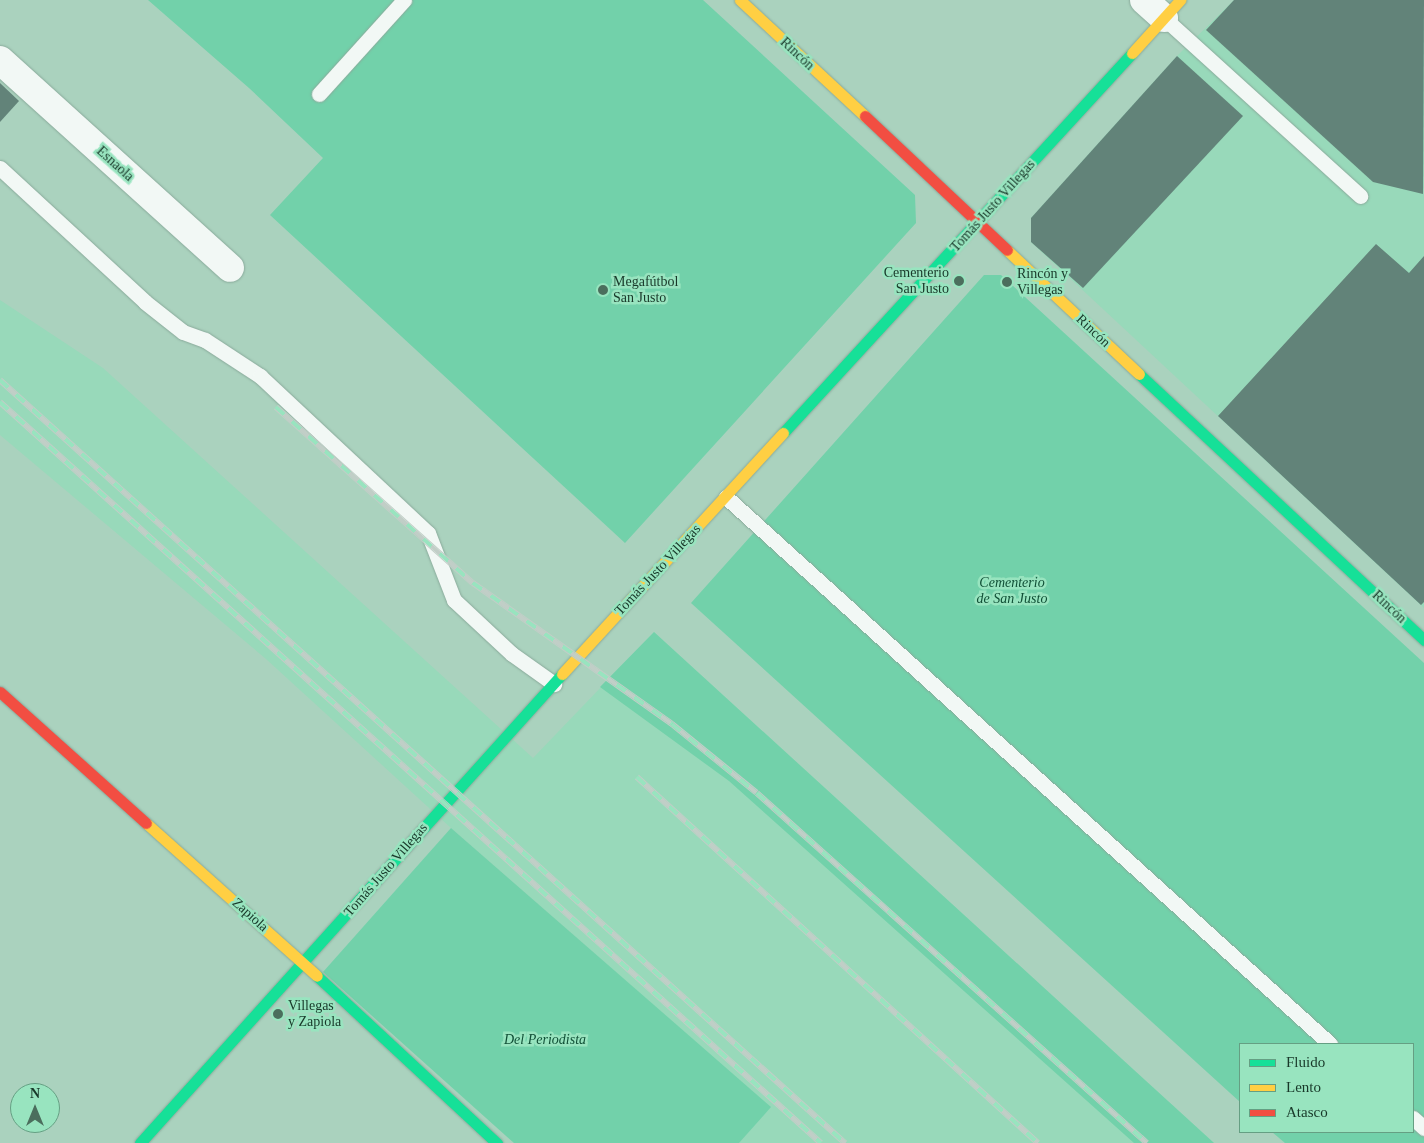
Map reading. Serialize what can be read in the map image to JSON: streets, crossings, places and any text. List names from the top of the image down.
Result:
{
  "streets": {
    "street": [
      "Rincón",
      "Esnaola",
      "Tomás Justo Villegas",
      "Zapiola"
    ]
  },
  "crossings": [
    ["Rincón", "Tomás Justo Villegas"],
    ["Tomás Justo Villegas", "Zapiola"]
  ],
  "parks": ["Cementerio de San Justo", "Del Periodista"],
  "places": [
    "Cementerio San Justo",
    "Rincón y Villegas",
    "Megafútbol San Justo",
    "Villegas y Zapiola"
  ],
  "legend": ["Fluido", "Lento", "Atasco"],
  "north": "top"
}
